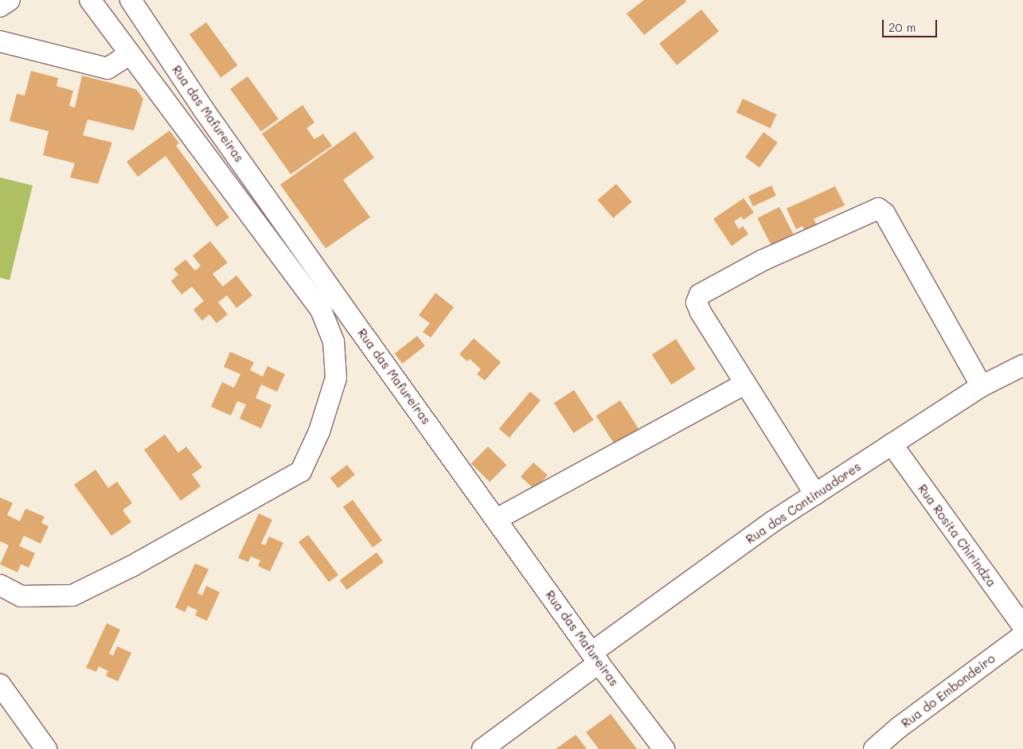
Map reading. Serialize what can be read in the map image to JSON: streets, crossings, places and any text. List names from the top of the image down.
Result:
{
  "streets": {
    "street": [
      "Rua das Mafureiras",
      "Rua dos Continuadores",
      "Rua Rosita Chirindza",
      "Rua do Embondeiro"
    ]
  },
  "crossings": [
    ["Rua das Mafureiras", "Rua dos Continuadores"],
    ["Rua dos Continuadores", "Rua Rosita Chirindza"]
  ],
  "scale_bar": "20 m"
}
